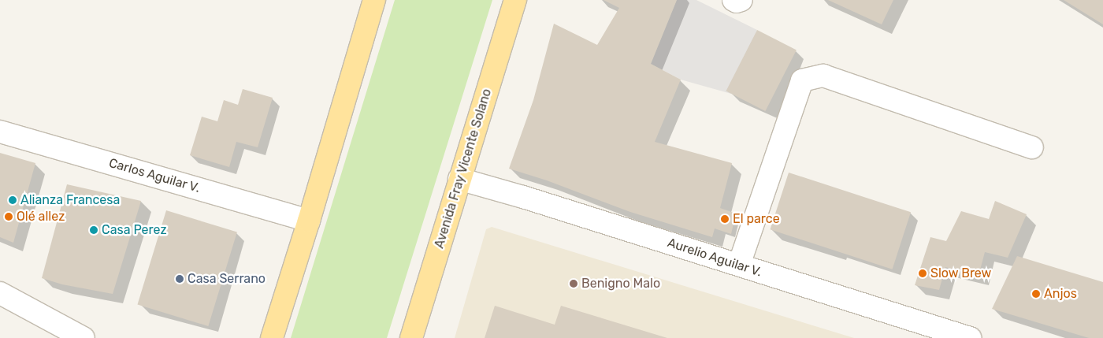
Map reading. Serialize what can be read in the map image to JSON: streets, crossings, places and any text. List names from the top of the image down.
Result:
{
  "streets": {
    "main road": ["Avenida Fray Vicente Solano"],
    "street": ["Carlos Aguilar V.", "Aurelio Aguilar V."]
  },
  "crossings": [
    ["Avenida Fray Vicente Solano", "Aurelio Aguilar V."]
  ],
  "places": [
    "Alianza Francesa",
    "Olé allez",
    "El parce",
    "Casa Perez",
    "Slow Brew",
    "Casa Serrano",
    "Benigno Malo",
    "Anjos"
  ]
}
